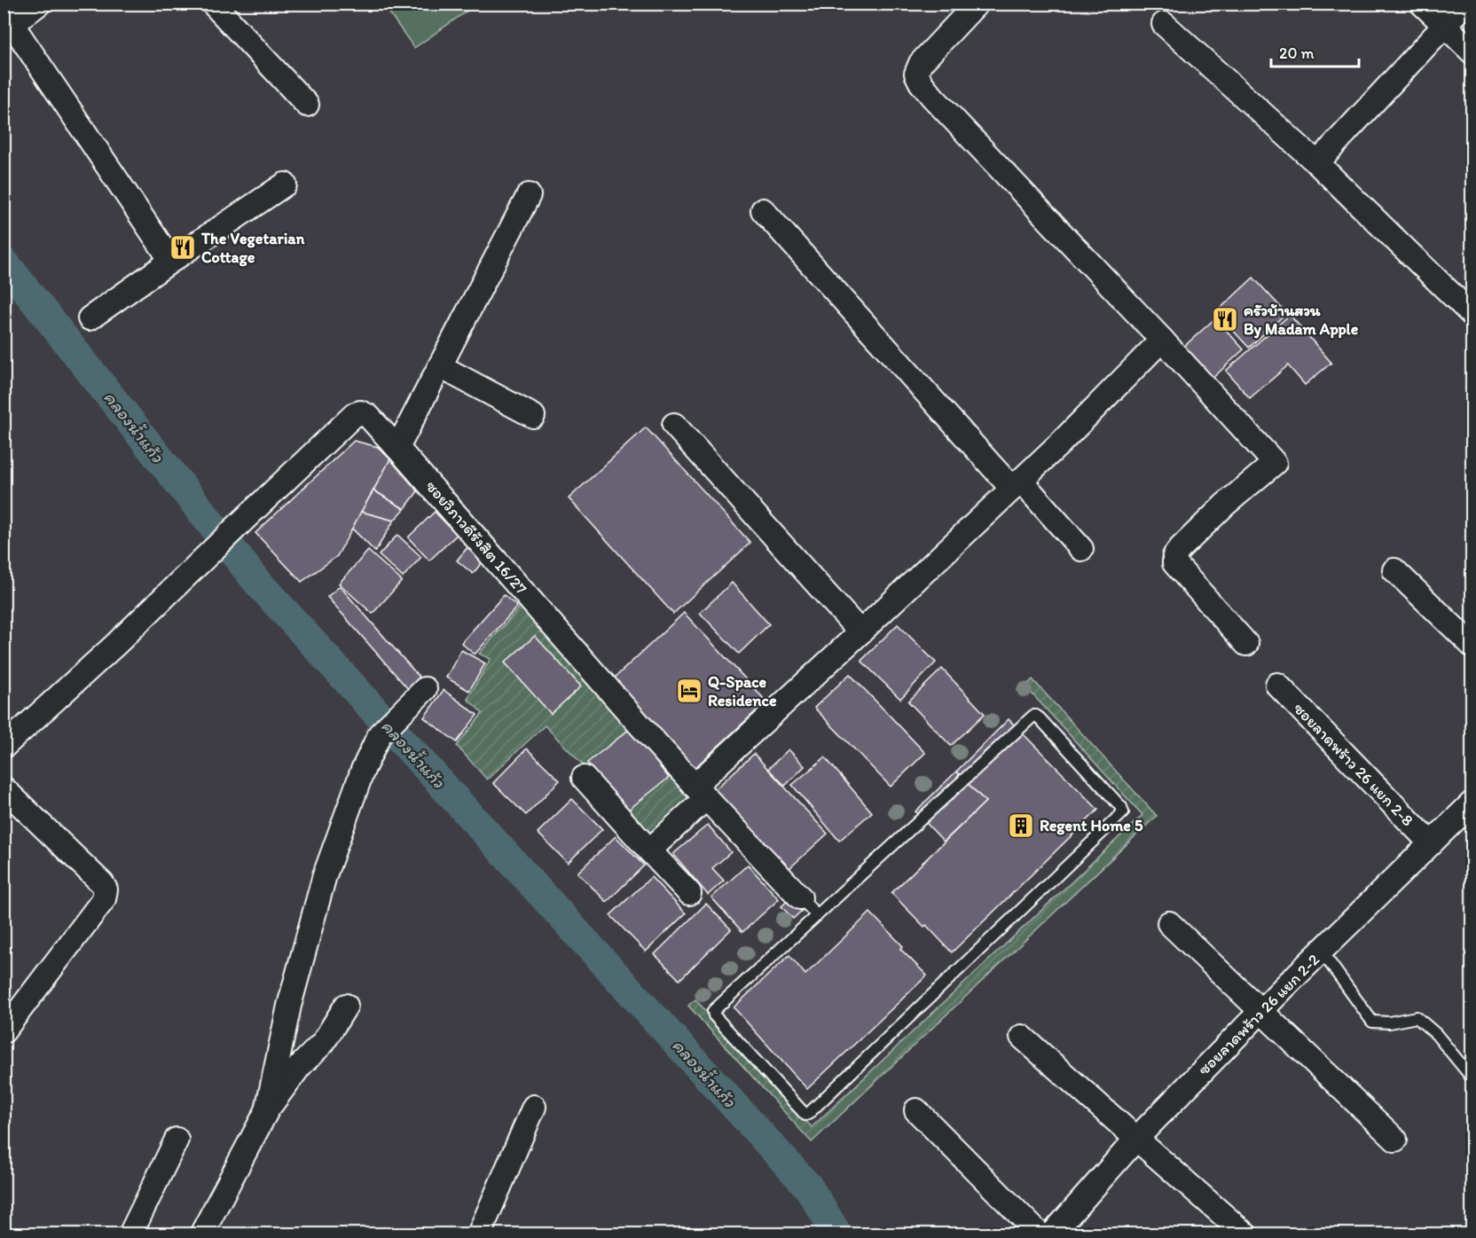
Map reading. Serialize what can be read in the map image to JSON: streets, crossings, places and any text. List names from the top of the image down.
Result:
{
  "streets": {
    "street": ["ซอยวิภาวดีรังสิต 16/27", "ซอยลาดพร้าว 26 แยก 2-8", "ซอยลาดพร้าว 26 แยก 2-2"]
  },
  "crossings": [
    ["ซอยลาดพร้าว 26 แยก 2-8", "ซอยลาดพร้าว 26 แยก 2-2"]
  ],
  "water": ["คลองน้ำแก้ว"],
  "places": {
    "restaurant": ["The Vegetarian Cottage", "ครัวบ้านสวน By Madam Apple"],
    "hotel": ["Q-Space Residence"],
    "building": ["Regent Home 5"]
  },
  "scale_bar": "20 m"
}
